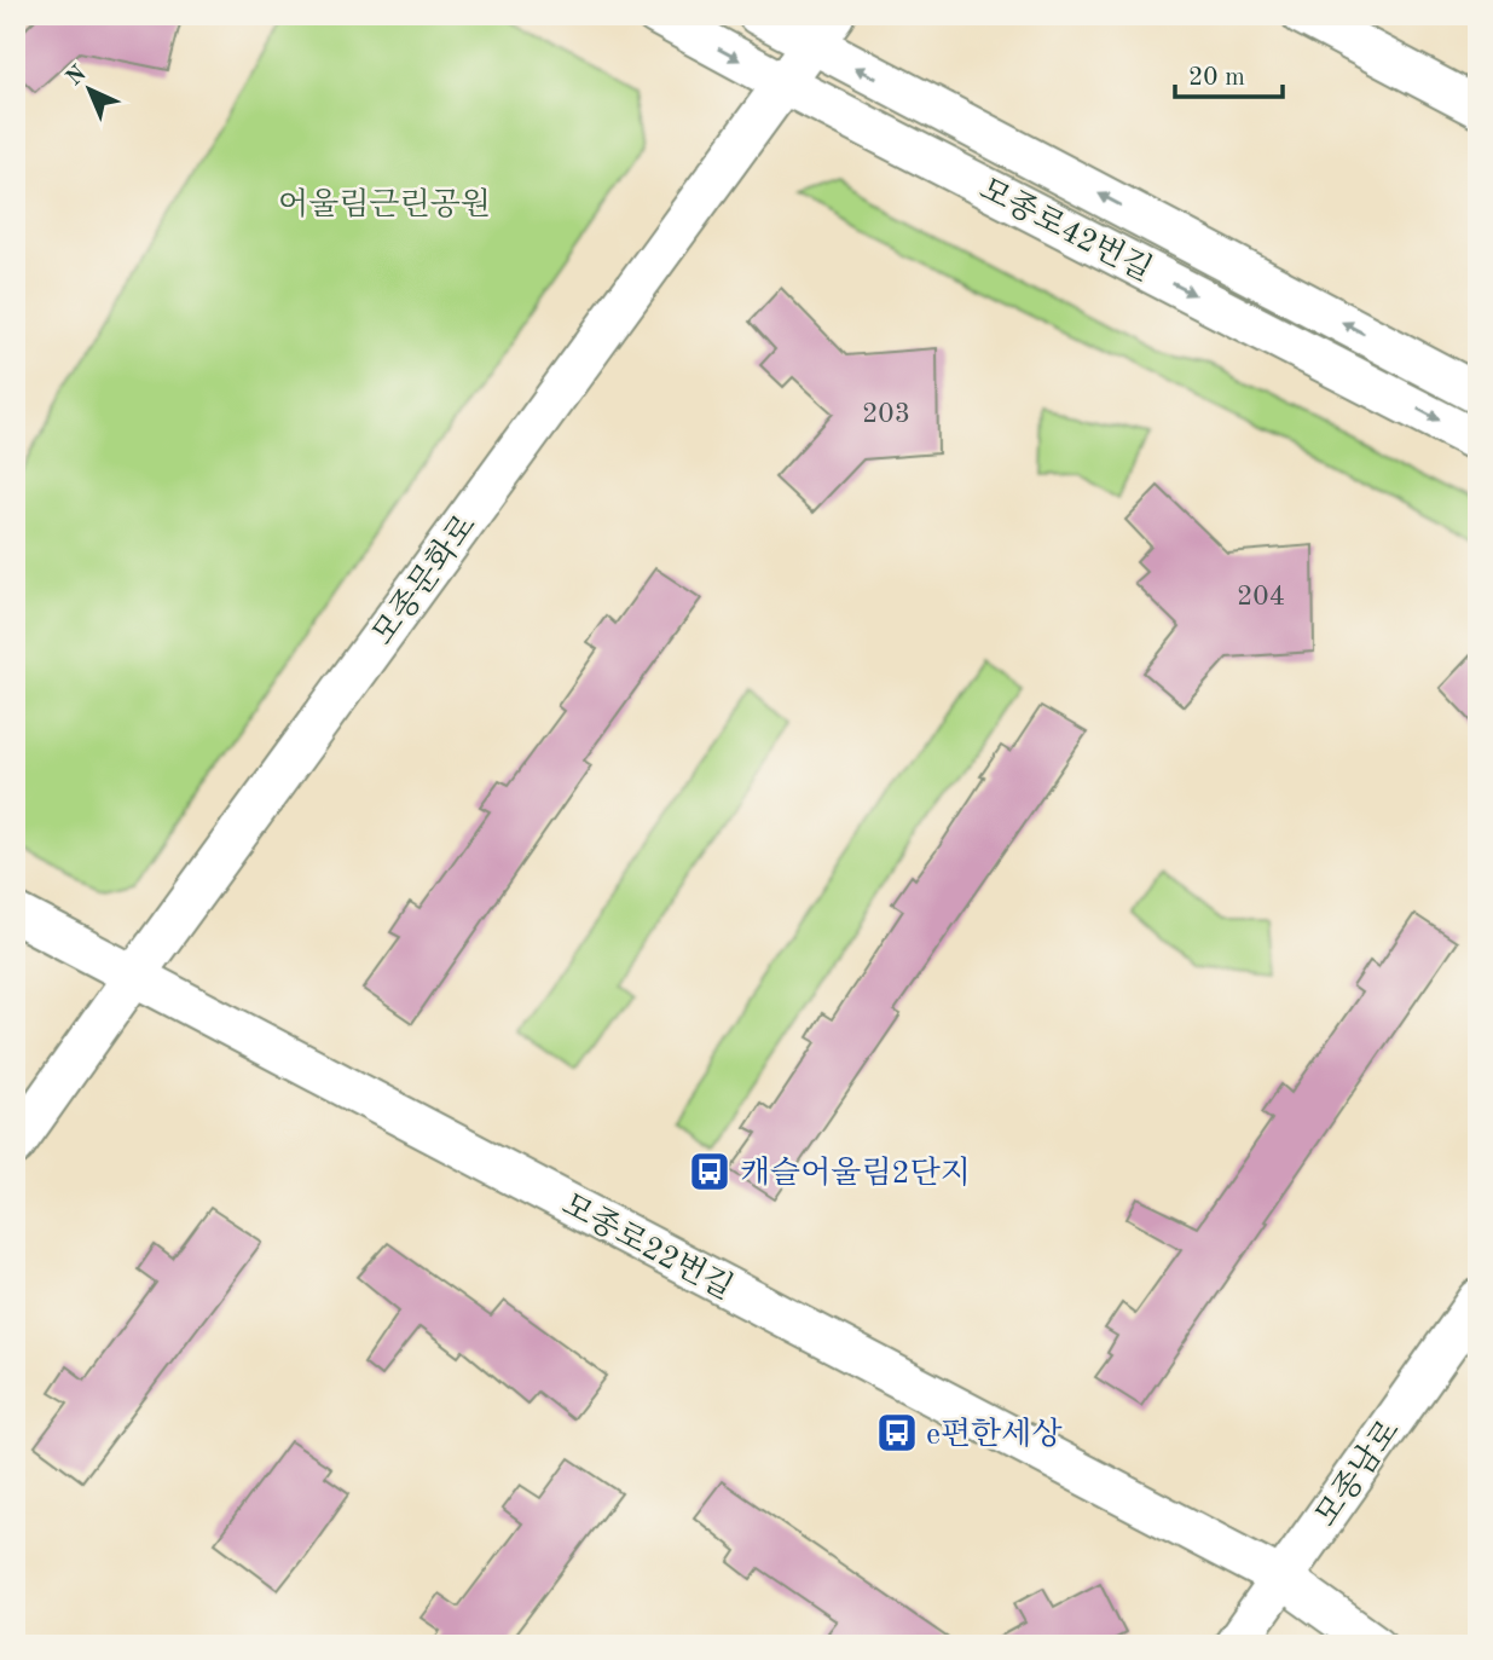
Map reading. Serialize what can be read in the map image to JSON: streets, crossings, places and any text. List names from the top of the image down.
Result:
{
  "streets": {
    "street": [
      "모종로42번길",
      "모종문화로",
      "모종로22번길",
      "모종남로"
    ]
  },
  "crossings": [
    ["모종로42번길", "모종문화로"],
    ["모종문화로", "모종로22번길"],
    ["모종로22번길", "모종남로"]
  ],
  "parks": ["어울림근린공원"],
  "places": {
    "bus stop": ["캐슬어울림2단지", "e편한세상"]
  },
  "house_numbers": ["203", "204"],
  "scale_bar": "20 m",
  "north": "top left"
}
